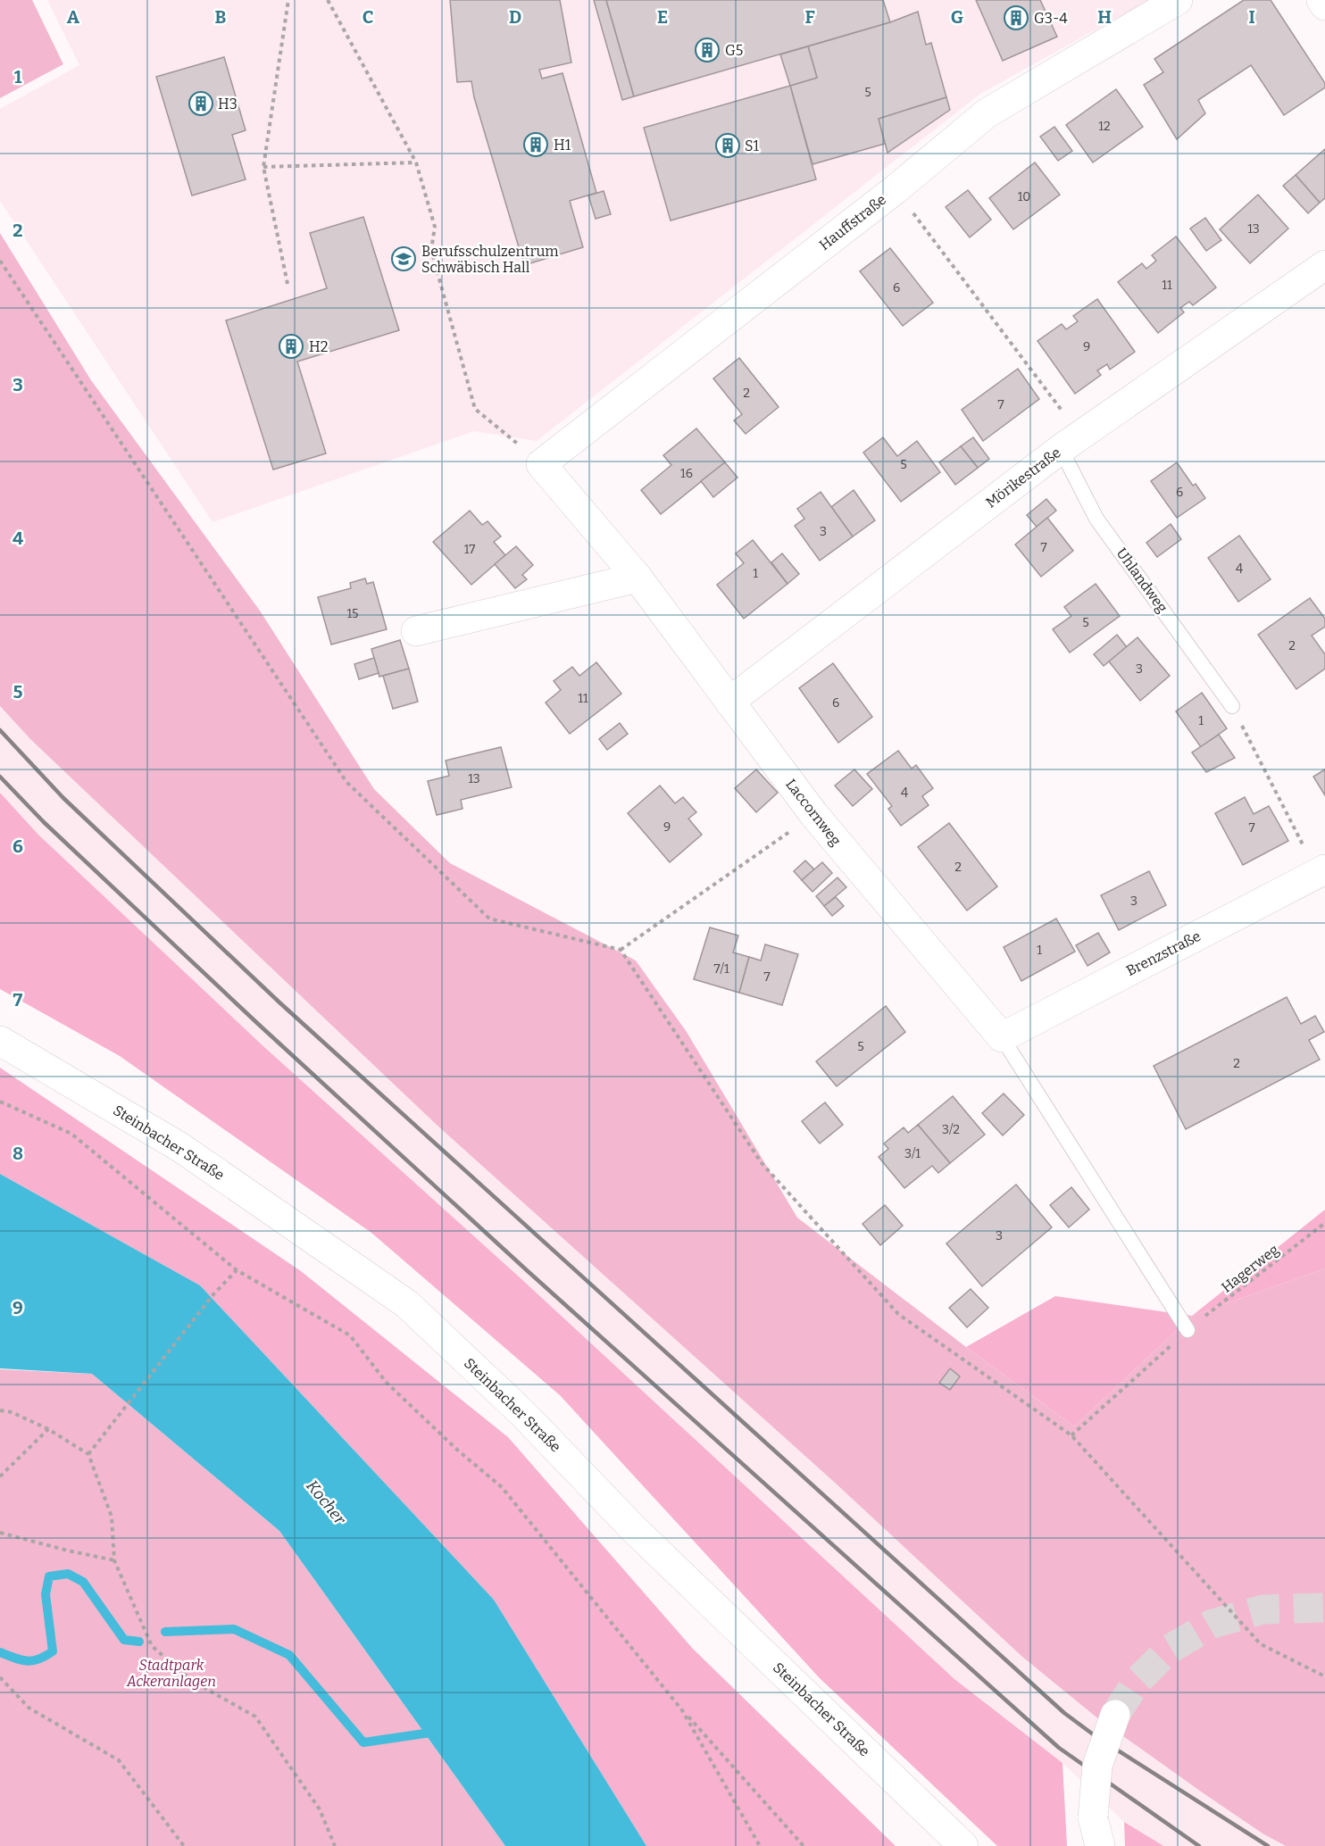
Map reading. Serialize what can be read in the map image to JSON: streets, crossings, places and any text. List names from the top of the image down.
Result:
{
  "streets": {
    "street": [
      "Hauffstraße",
      "Mörikestraße",
      "Laccornweg",
      "Brenzstraße",
      "Steinbacher Straße"
    ],
    "lane": ["Uhlandweg"],
    "path": ["Hagerweg"]
  },
  "crossings": [
    ["Hauffstraße", "Laccornweg"],
    ["Mörikestraße", "Uhlandweg"],
    ["Mörikestraße", "Laccornweg"],
    ["Laccornweg", "Brenzstraße"]
  ],
  "water": ["Kocher"],
  "parks": ["Stadtpark Ackeranlagen"],
  "places": {
    "building": [
      "G3-4",
      "G5",
      "H3",
      "H1",
      "S1",
      "H2"
    ],
    "school or university": ["Berufsschulzentrum Schwäbisch Hall"]
  },
  "house_numbers": [
    "5",
    "12",
    "10",
    "13",
    "11",
    "6",
    "9",
    "2",
    "7",
    "5",
    "16",
    "6",
    "3",
    "7",
    "17",
    "4",
    "1",
    "15",
    "5",
    "2",
    "3",
    "11",
    "6",
    "1",
    "13",
    "4",
    "9",
    "7",
    "2",
    "3",
    "1",
    "7/1",
    "7",
    "5",
    "2",
    "3/2",
    "3/1",
    "3"
  ],
  "grid": {
    "columns": [
      "A",
      "B",
      "C",
      "D",
      "E",
      "F",
      "G",
      "H",
      "I"
    ],
    "rows": [
      "1",
      "2",
      "3",
      "4",
      "5",
      "6",
      "7",
      "8",
      "9"
    ]
  }
}
